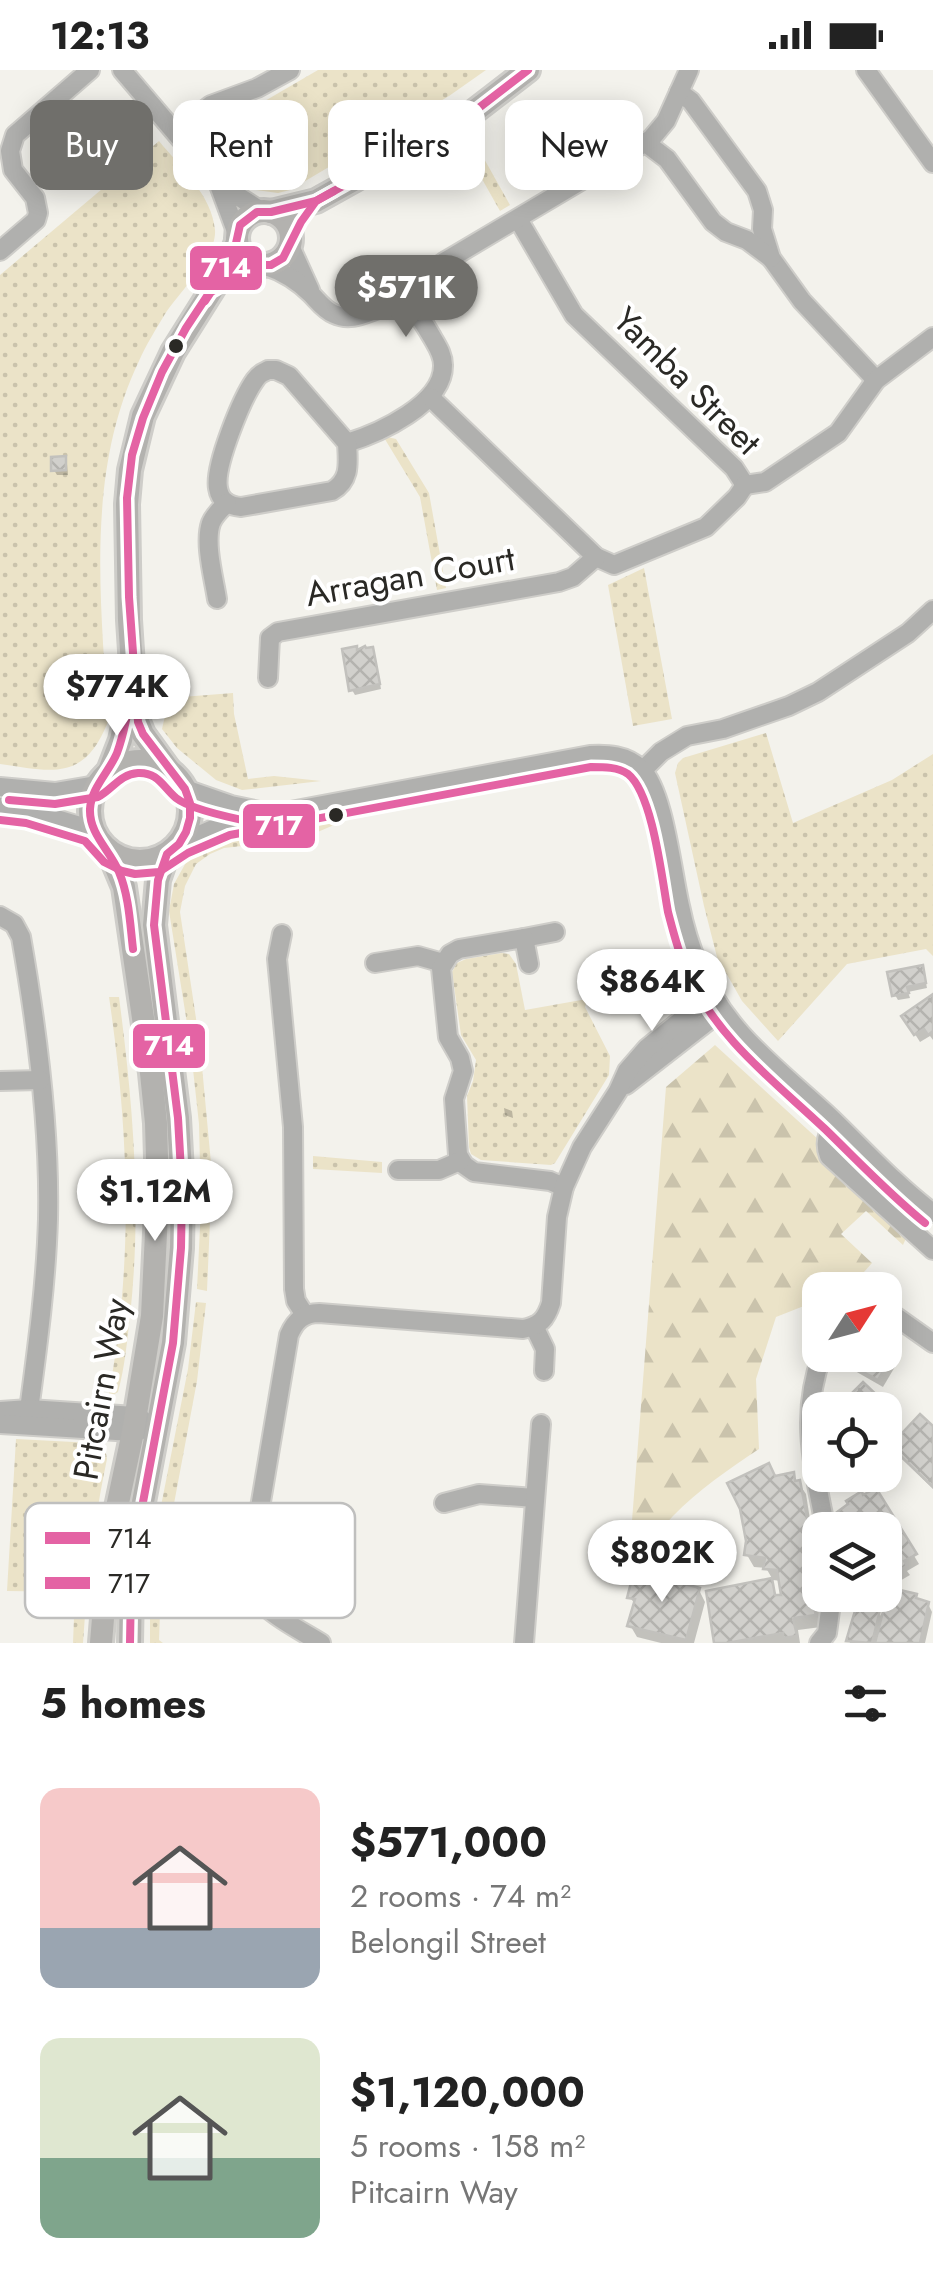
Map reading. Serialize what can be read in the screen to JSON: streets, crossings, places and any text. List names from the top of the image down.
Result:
{
  "streets": {
    "main road": ["Pitcairn Way"],
    "street": ["Yamba Street", "Arragan Court"]
  },
  "lines": ["transit line 714", "transit line 717"],
  "legend": ["714", "717"],
  "north": "top right",
  "page": {
    "status": "12:13",
    "chip": [
      "Buy",
      "Rent",
      "Filters",
      "New"
    ],
    "price": [
      "$571K",
      "$774K",
      "$864K",
      "$1.12M",
      "$802K"
    ],
    "heading": "5 homes",
    "list": [
      {
        "name": "$571,000",
        "note": "2 rooms · 74 m² · Belongil Street"
      },
      {
        "name": "$1,120,000",
        "note": "5 rooms · 158 m² · Pitcairn Way"
      }
    ]
  }
}
